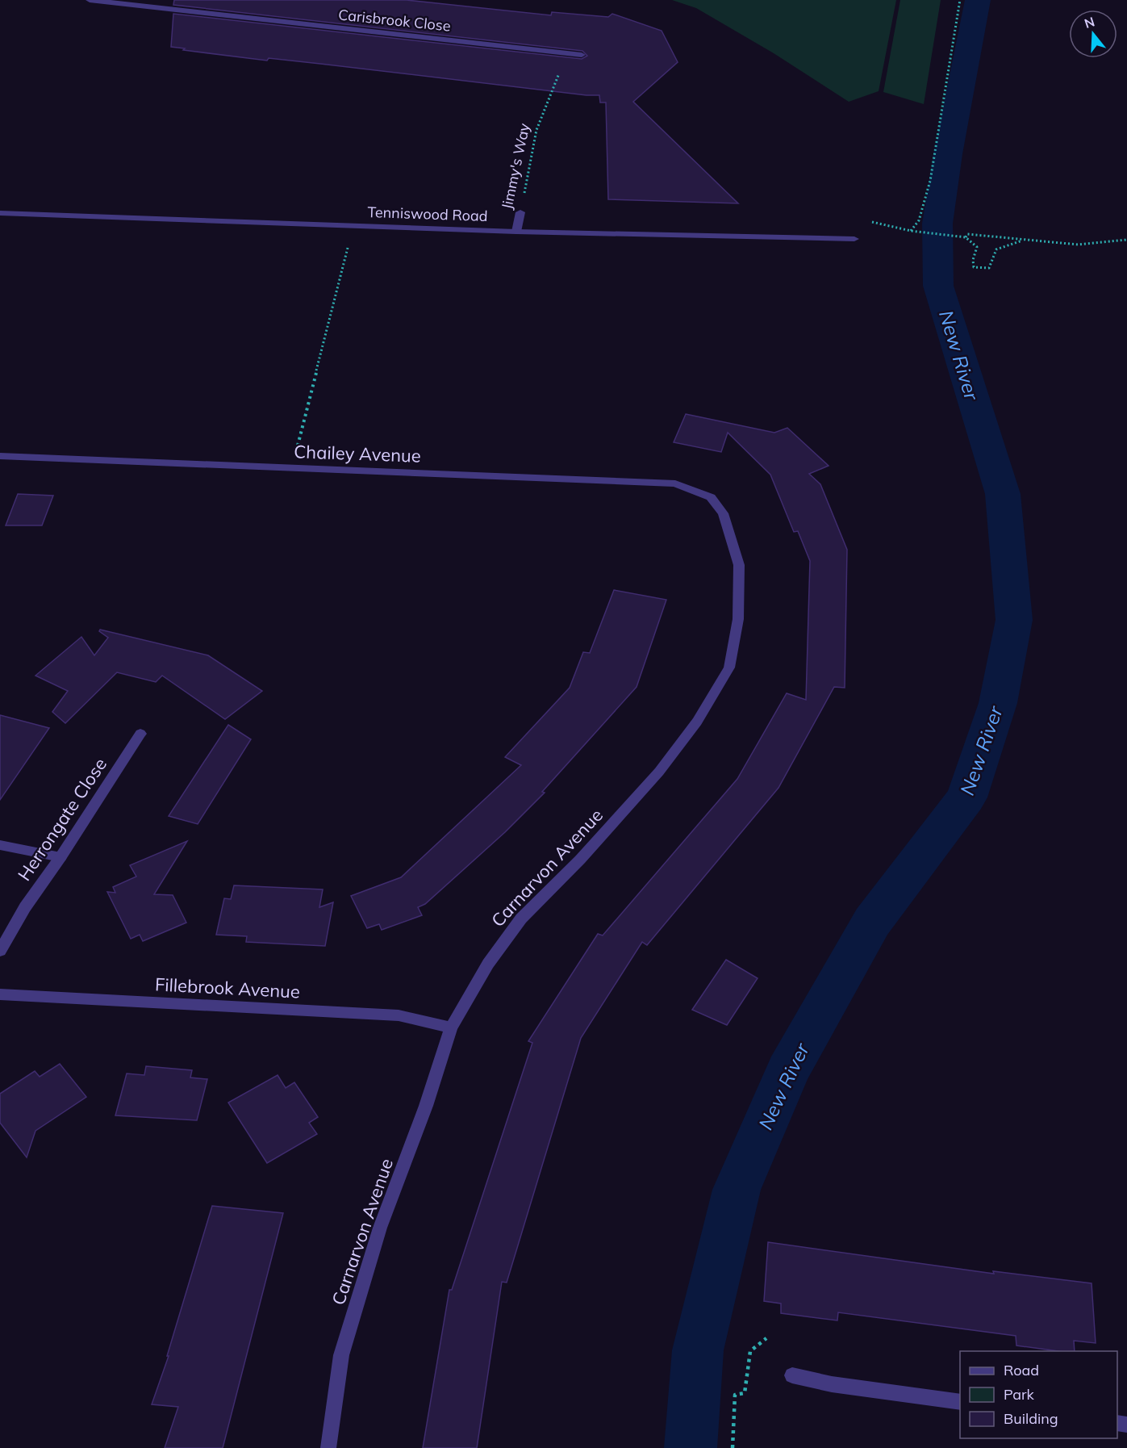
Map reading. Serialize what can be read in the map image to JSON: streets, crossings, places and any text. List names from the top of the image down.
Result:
{
  "streets": {
    "street": [
      "Carisbrook Close",
      "Jimmy's Way",
      "Tenniswood Road",
      "Chailey Avenue",
      "Herrongate Close",
      "Carnarvon Avenue",
      "Fillebrook Avenue"
    ]
  },
  "crossings": [
    ["Carisbrook Close", "Jimmy's Way"],
    ["Jimmy's Way", "Tenniswood Road"],
    ["Chailey Avenue", "Carnarvon Avenue"],
    ["Carnarvon Avenue", "Fillebrook Avenue"]
  ],
  "water": ["New River"],
  "legend": ["Road", "Park", "Building"],
  "north": "top"
}
